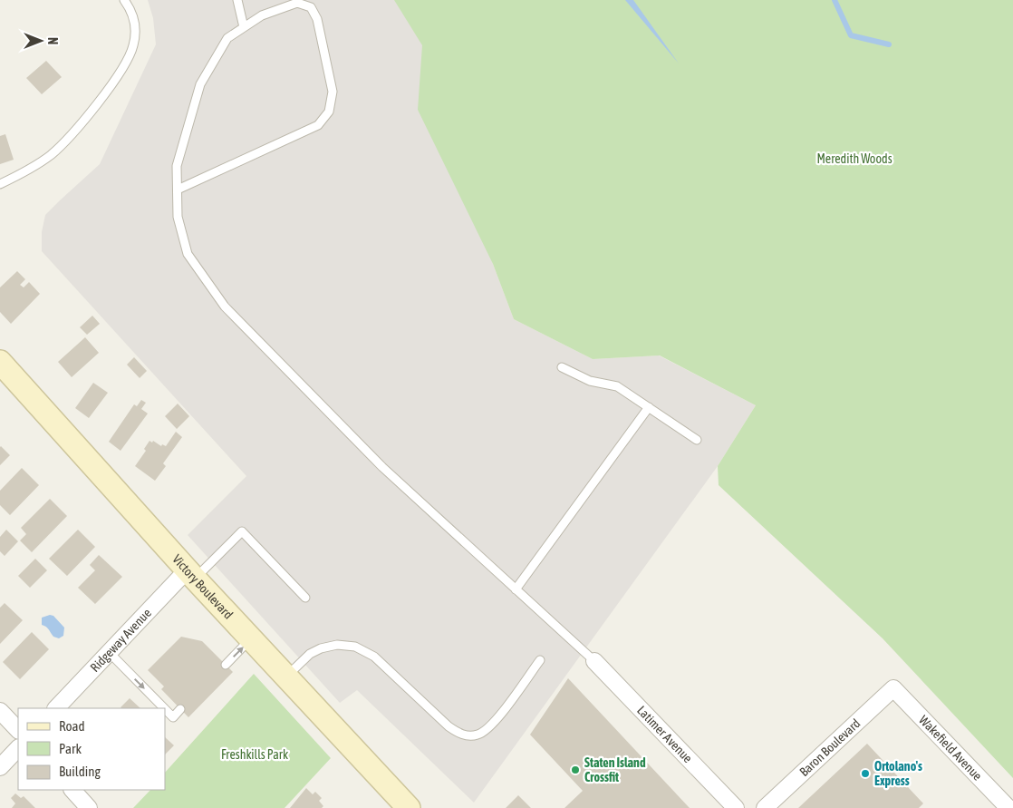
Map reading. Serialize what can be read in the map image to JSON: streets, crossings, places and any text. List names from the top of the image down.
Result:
{
  "streets": {
    "main road": ["Victory Boulevard"],
    "street": [
      "Ridgeway Avenue",
      "Latimer Avenue",
      "Baron Boulevard",
      "Wakefield Avenue"
    ]
  },
  "crossings": [
    ["Victory Boulevard", "Ridgeway Avenue"],
    ["Baron Boulevard", "Wakefield Avenue"]
  ],
  "parks": ["Meredith Woods", "Freshkills Park"],
  "places": ["Staten Island Crossfit", "Ortolano's Express"],
  "legend": ["Road", "Park", "Building"],
  "north": "right"
}
